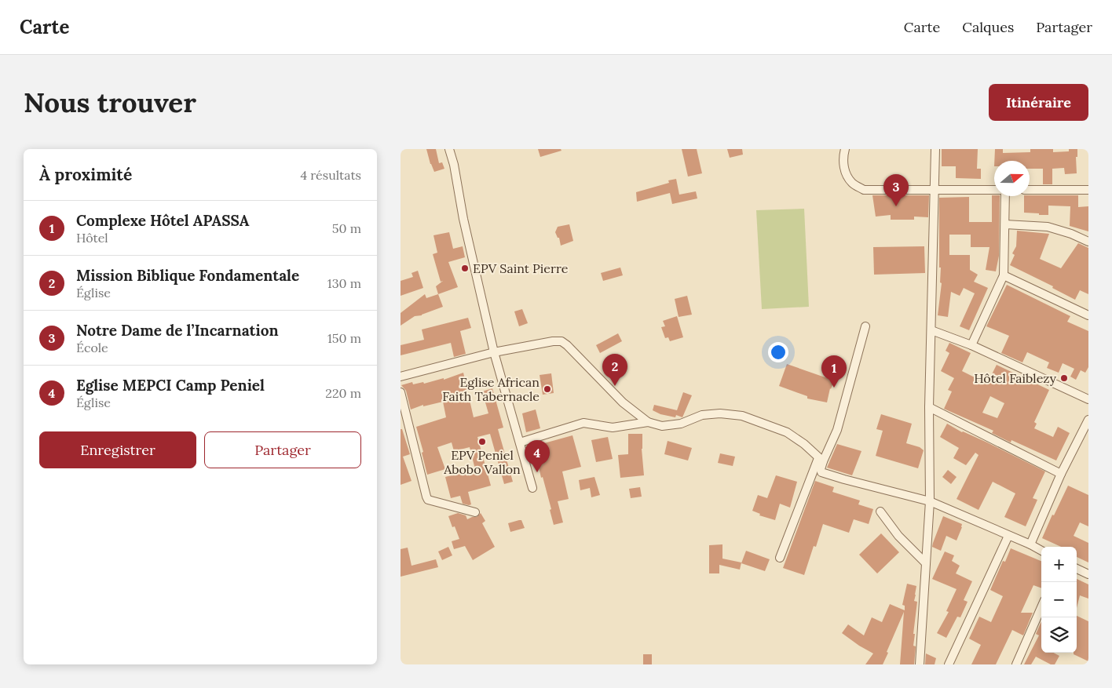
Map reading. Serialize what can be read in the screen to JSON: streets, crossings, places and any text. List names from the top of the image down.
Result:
{
  "places": [
    "EPV Saint Pierre",
    "Hôtel Faiblezy",
    "Eglise African Faith Tabernacle",
    "EPV Peniel Abobo Vallon"
  ],
  "north": "right",
  "page": {
    "header": "Carte",
    "nav": ["Carte", "Calques", "Partager"],
    "buttons": [
      "Itinéraire",
      ["Enregistrer", "Partager"]
    ],
    "title": "Nous trouver",
    "heading": ["À proximité", "4 résultats"],
    "pins": [
      "3",
      "2",
      "1",
      "4"
    ],
    "list": [
      {
        "mark": "1",
        "name": "Complexe Hôtel APASSA",
        "note": "Hôtel",
        "value": "50 m"
      },
      {
        "mark": "2",
        "name": "Mission Biblique Fondamentale",
        "note": "Église",
        "value": "130 m"
      },
      {
        "mark": "3",
        "name": "Notre Dame de l’Incarnation",
        "note": "École",
        "value": "150 m"
      },
      {
        "mark": "4",
        "name": "Eglise MEPCI Camp Peniel",
        "note": "Église",
        "value": "220 m"
      }
    ],
    "map_buttons": ["+", "−"]
  }
}
